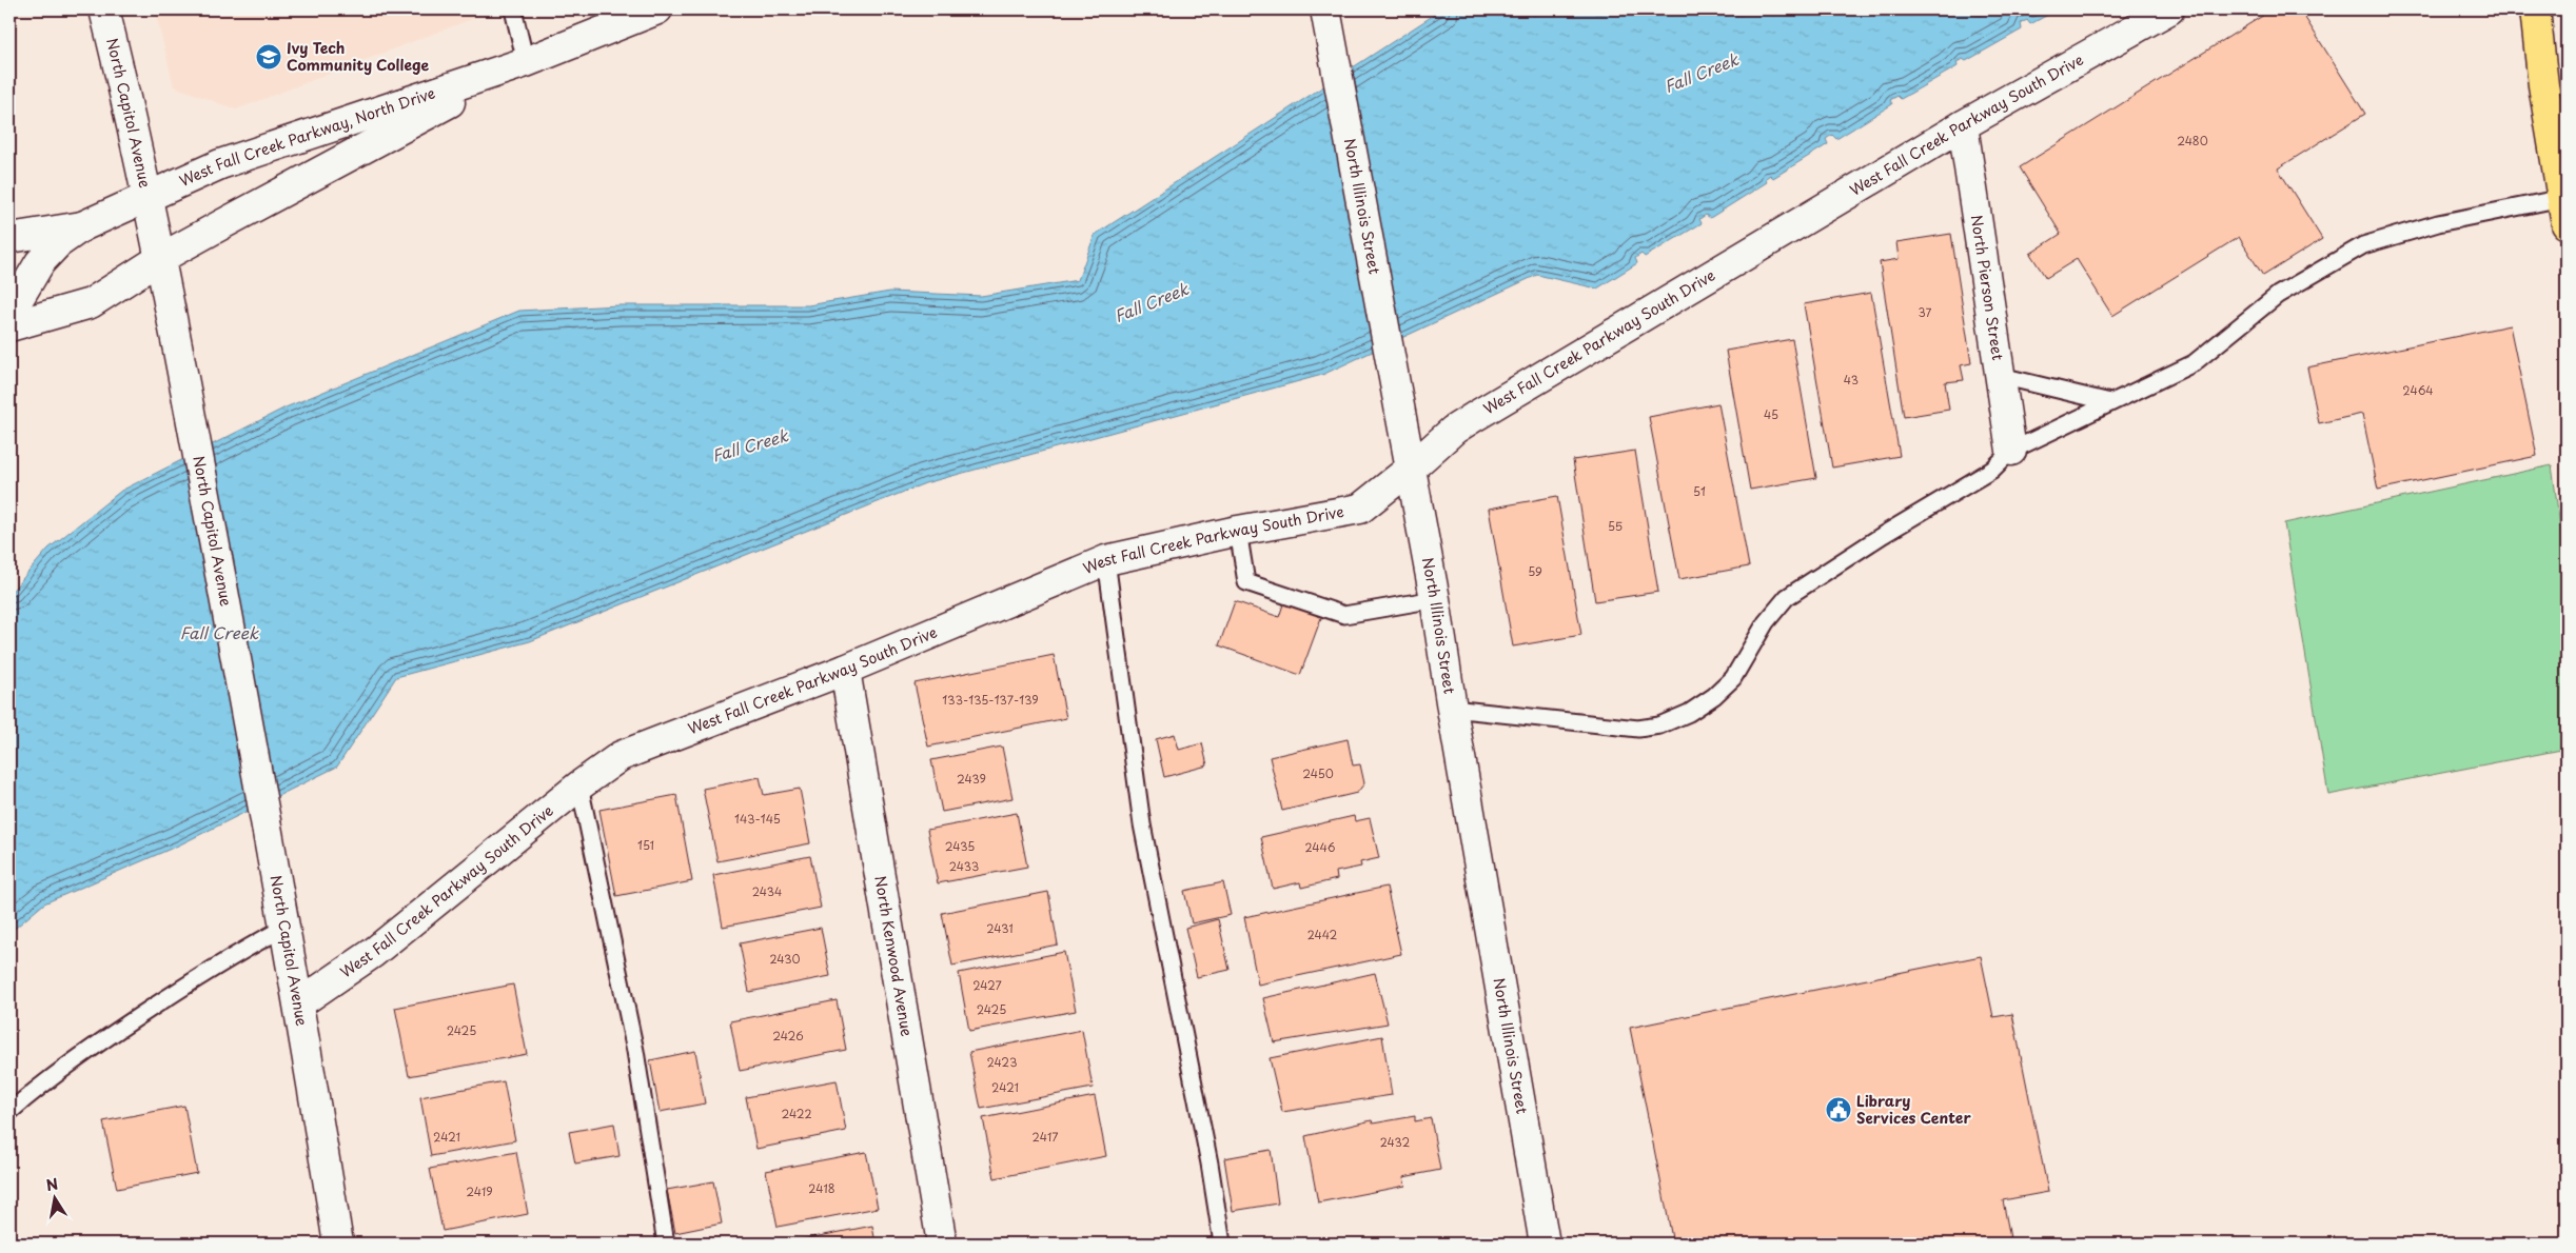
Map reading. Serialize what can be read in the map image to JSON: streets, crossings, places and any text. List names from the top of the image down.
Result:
{
  "streets": {
    "main road": [
      "North Capitol Avenue",
      "West Fall Creek Parkway South Drive",
      "West Fall Creek Parkway, North Drive",
      "North Illinois Street",
      "North Pierson Street",
      "North Kenwood Avenue"
    ]
  },
  "crossings": [
    ["North Capitol Avenue", "West Fall Creek Parkway South Drive"],
    ["North Capitol Avenue", "West Fall Creek Parkway, North Drive"],
    ["West Fall Creek Parkway South Drive", "North Illinois Street"],
    ["West Fall Creek Parkway South Drive", "North Pierson Street"],
    ["West Fall Creek Parkway South Drive", "North Kenwood Avenue"]
  ],
  "water": ["Fall Creek"],
  "places": {
    "school or university": ["Ivy Tech Community College"],
    "public building": ["Library Services Center"]
  },
  "house_numbers": [
    "2480",
    "37",
    "43",
    "2464",
    "45",
    "51",
    "55",
    "59",
    "133-135-137-139",
    "2450",
    "2439",
    "143-145",
    "151",
    "2435",
    "2446",
    "2433",
    "2434",
    "2431",
    "2442",
    "2430",
    "2427",
    "2425",
    "2425",
    "2426",
    "2423",
    "2421",
    "2422",
    "2421",
    "2417",
    "2432",
    "2418",
    "2419"
  ],
  "north": "top"
}
